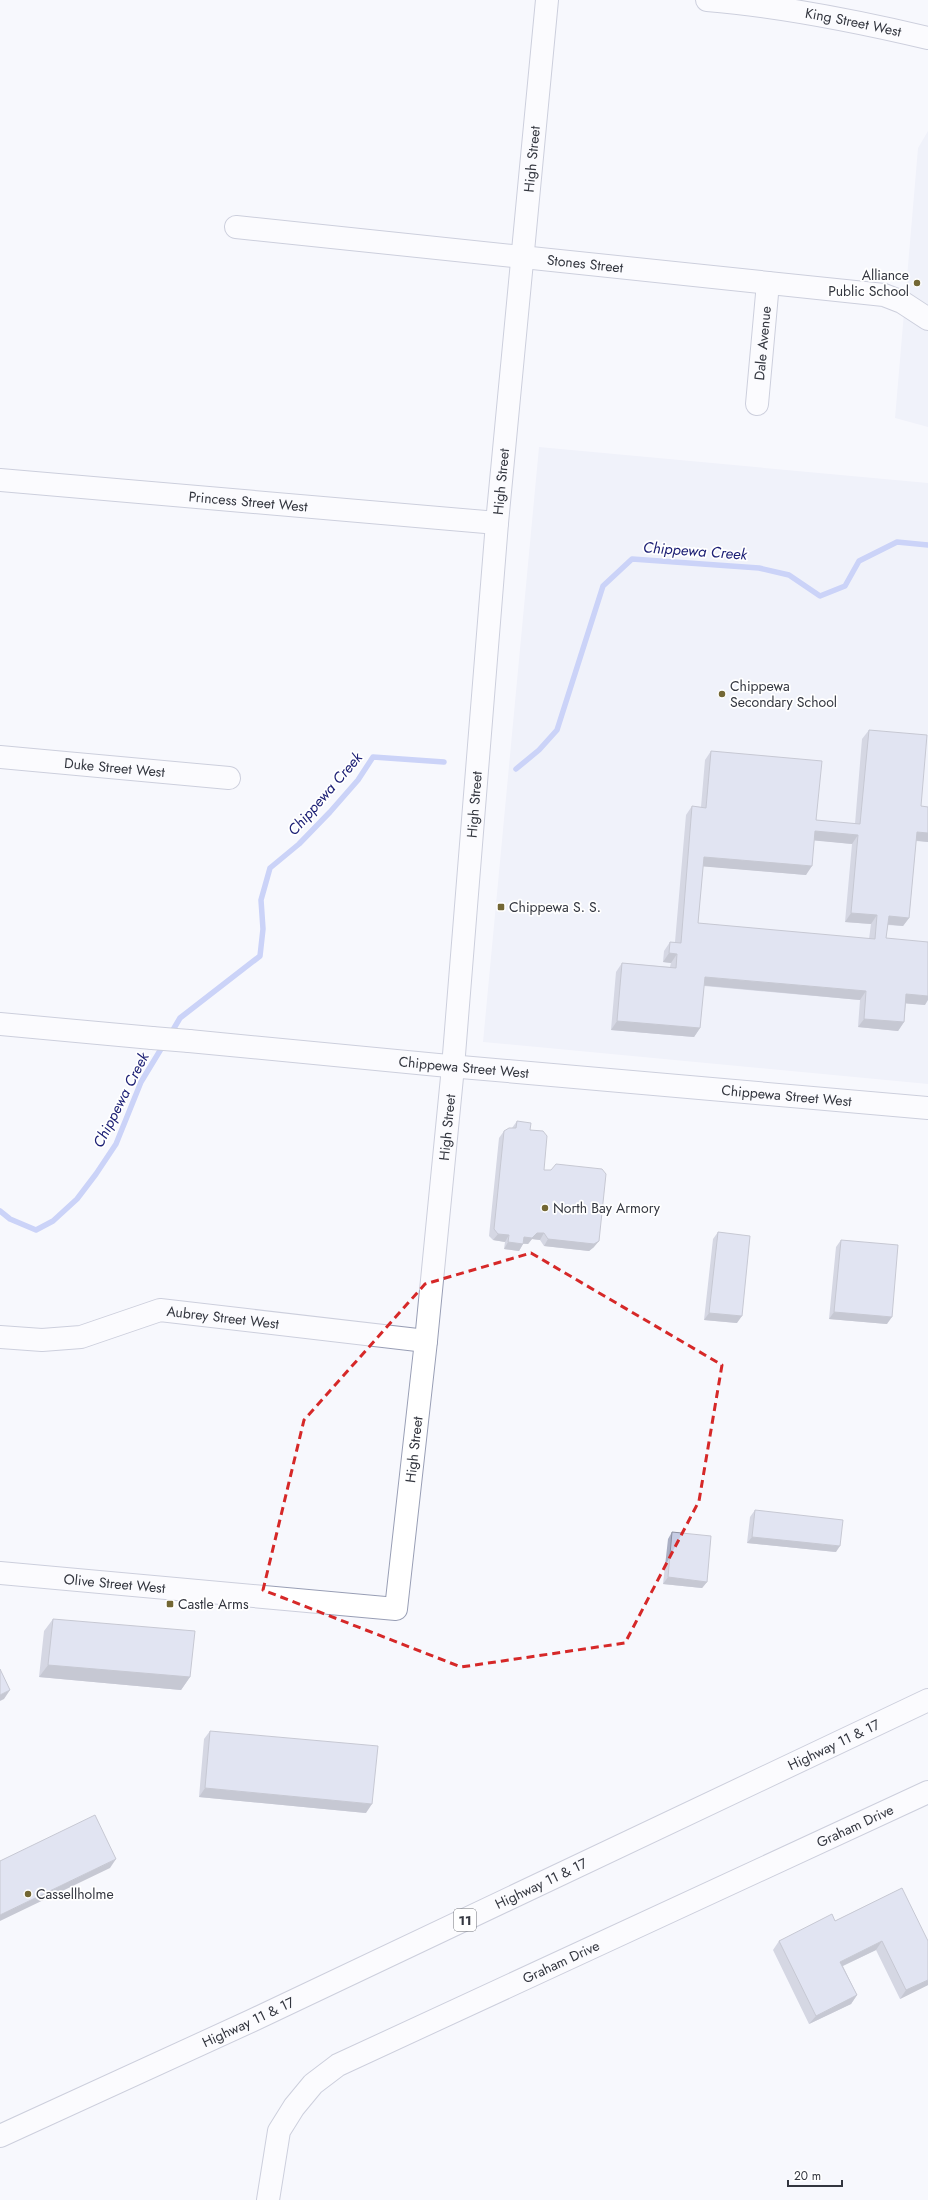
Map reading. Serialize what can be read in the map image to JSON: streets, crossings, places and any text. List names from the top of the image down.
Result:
{
  "streets": {
    "main road": [
      "King Street West",
      "High Street",
      "Stones Street",
      "Dale Avenue",
      "Princess Street West",
      "Duke Street West",
      "Chippewa Street West",
      "Aubrey Street West",
      "Olive Street West",
      "Highway 11 & 17",
      "Graham Drive",
      "11"
    ]
  },
  "crossings": [
    ["High Street", "Stones Street"],
    ["High Street", "Princess Street West"],
    ["High Street", "Chippewa Street West"],
    ["High Street", "Aubrey Street West"],
    ["High Street", "Olive Street West"],
    ["Stones Street", "Dale Avenue"]
  ],
  "water": ["Chippewa Creek"],
  "places": {
    "other": [
      "Alliance Public School",
      "Chippewa Secondary School",
      "North Bay Armory",
      "Cassellholme"
    ],
    "transit": ["Chippewa S. S.", "Castle Arms"]
  },
  "scale_bar": "20 m"
}
